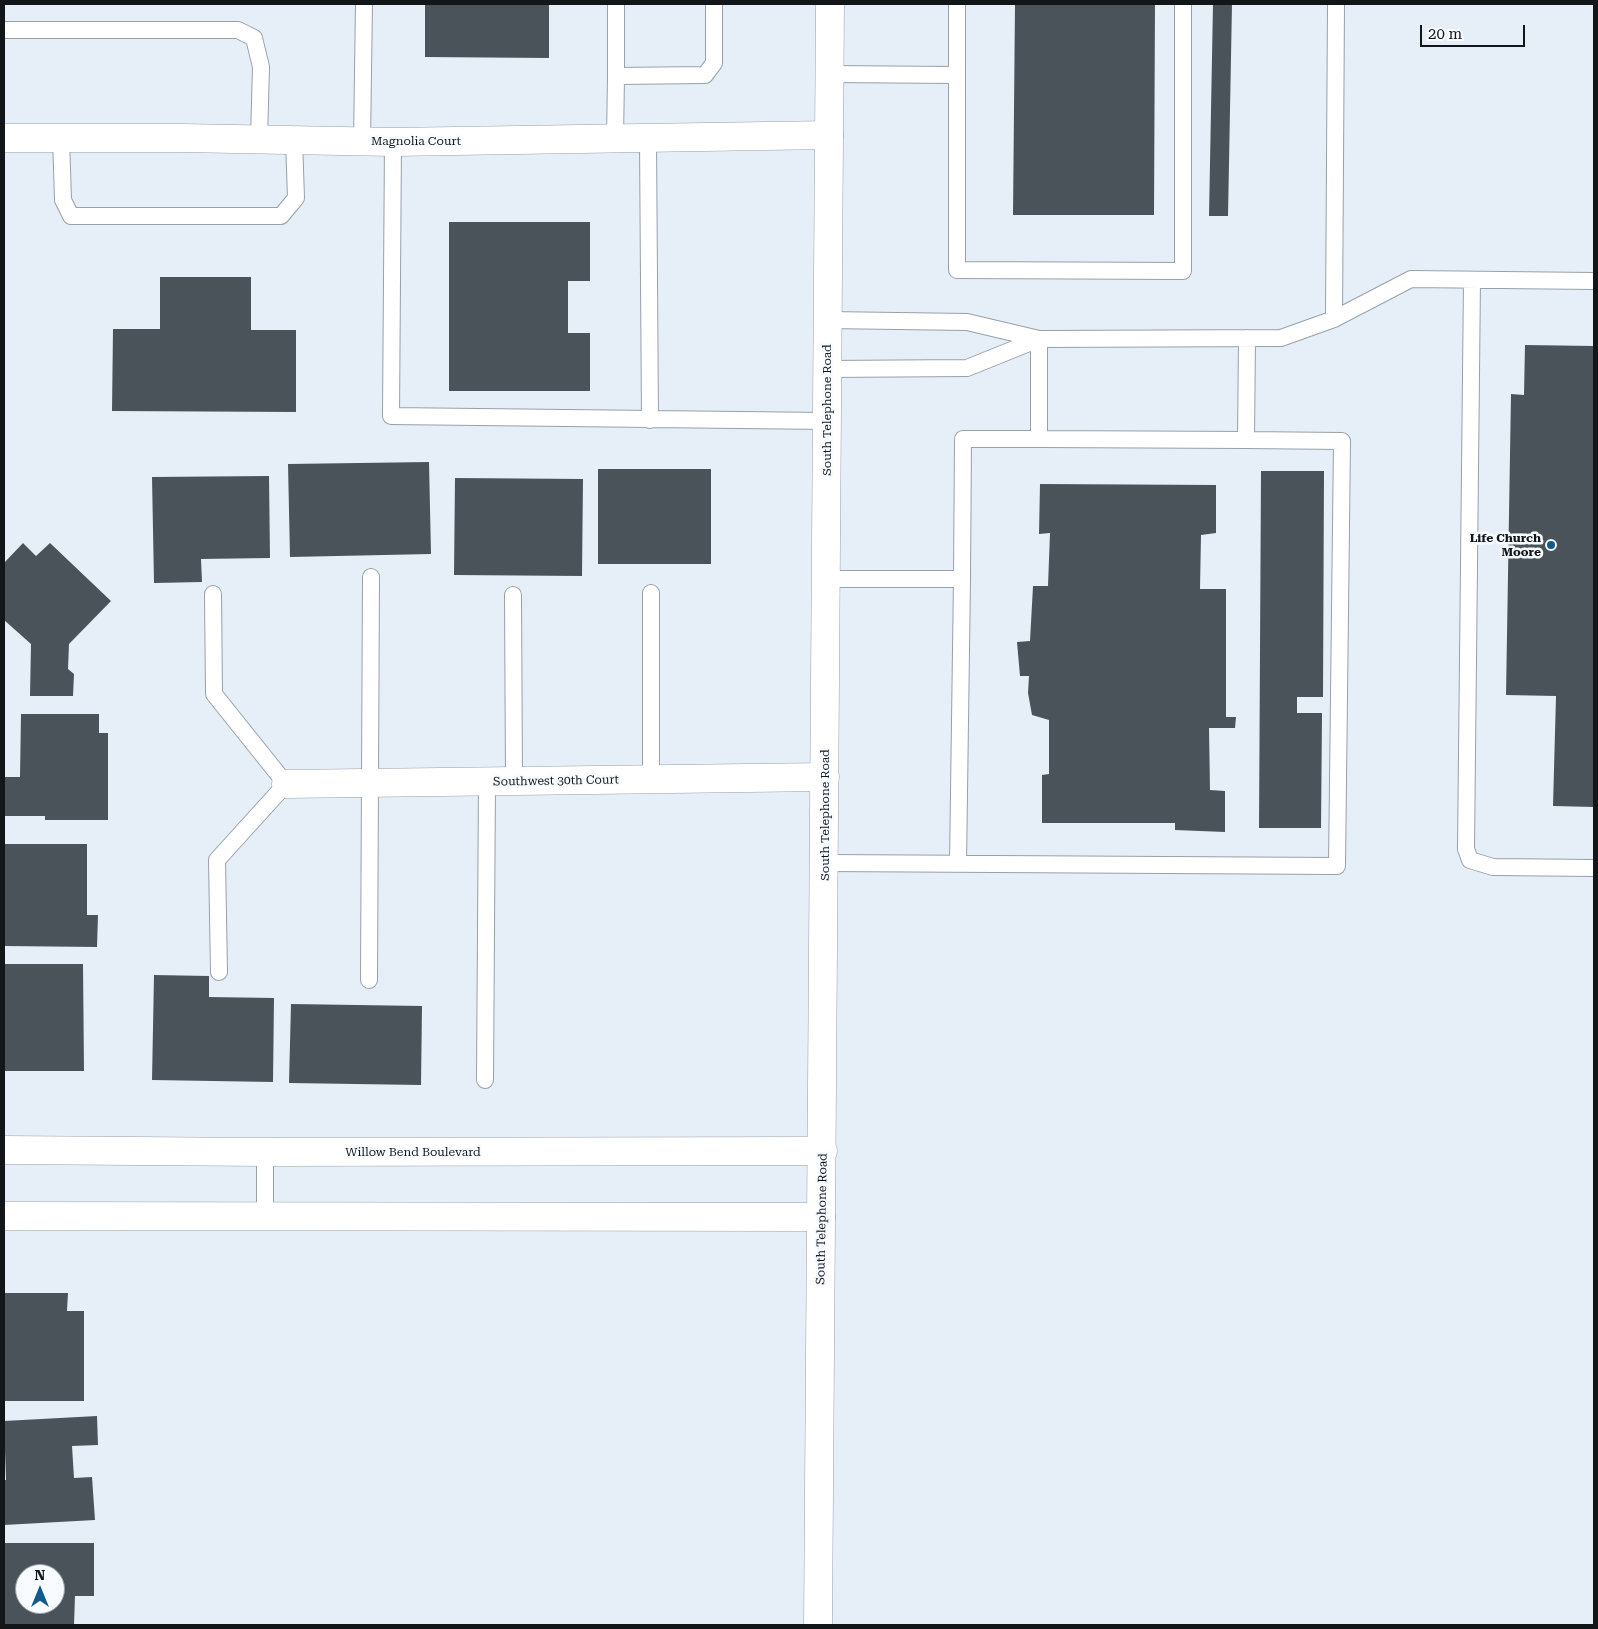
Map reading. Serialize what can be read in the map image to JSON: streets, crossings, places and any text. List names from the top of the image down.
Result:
{
  "streets": {
    "street": [
      "Magnolia Court",
      "South Telephone Road",
      "Southwest 30th Court",
      "Willow Bend Boulevard"
    ]
  },
  "crossings": [
    ["Magnolia Court", "South Telephone Road"],
    ["South Telephone Road", "Southwest 30th Court"],
    ["South Telephone Road", "Willow Bend Boulevard"]
  ],
  "places": ["Life Church Moore"],
  "scale_bar": "20 m",
  "north": "top"
}
